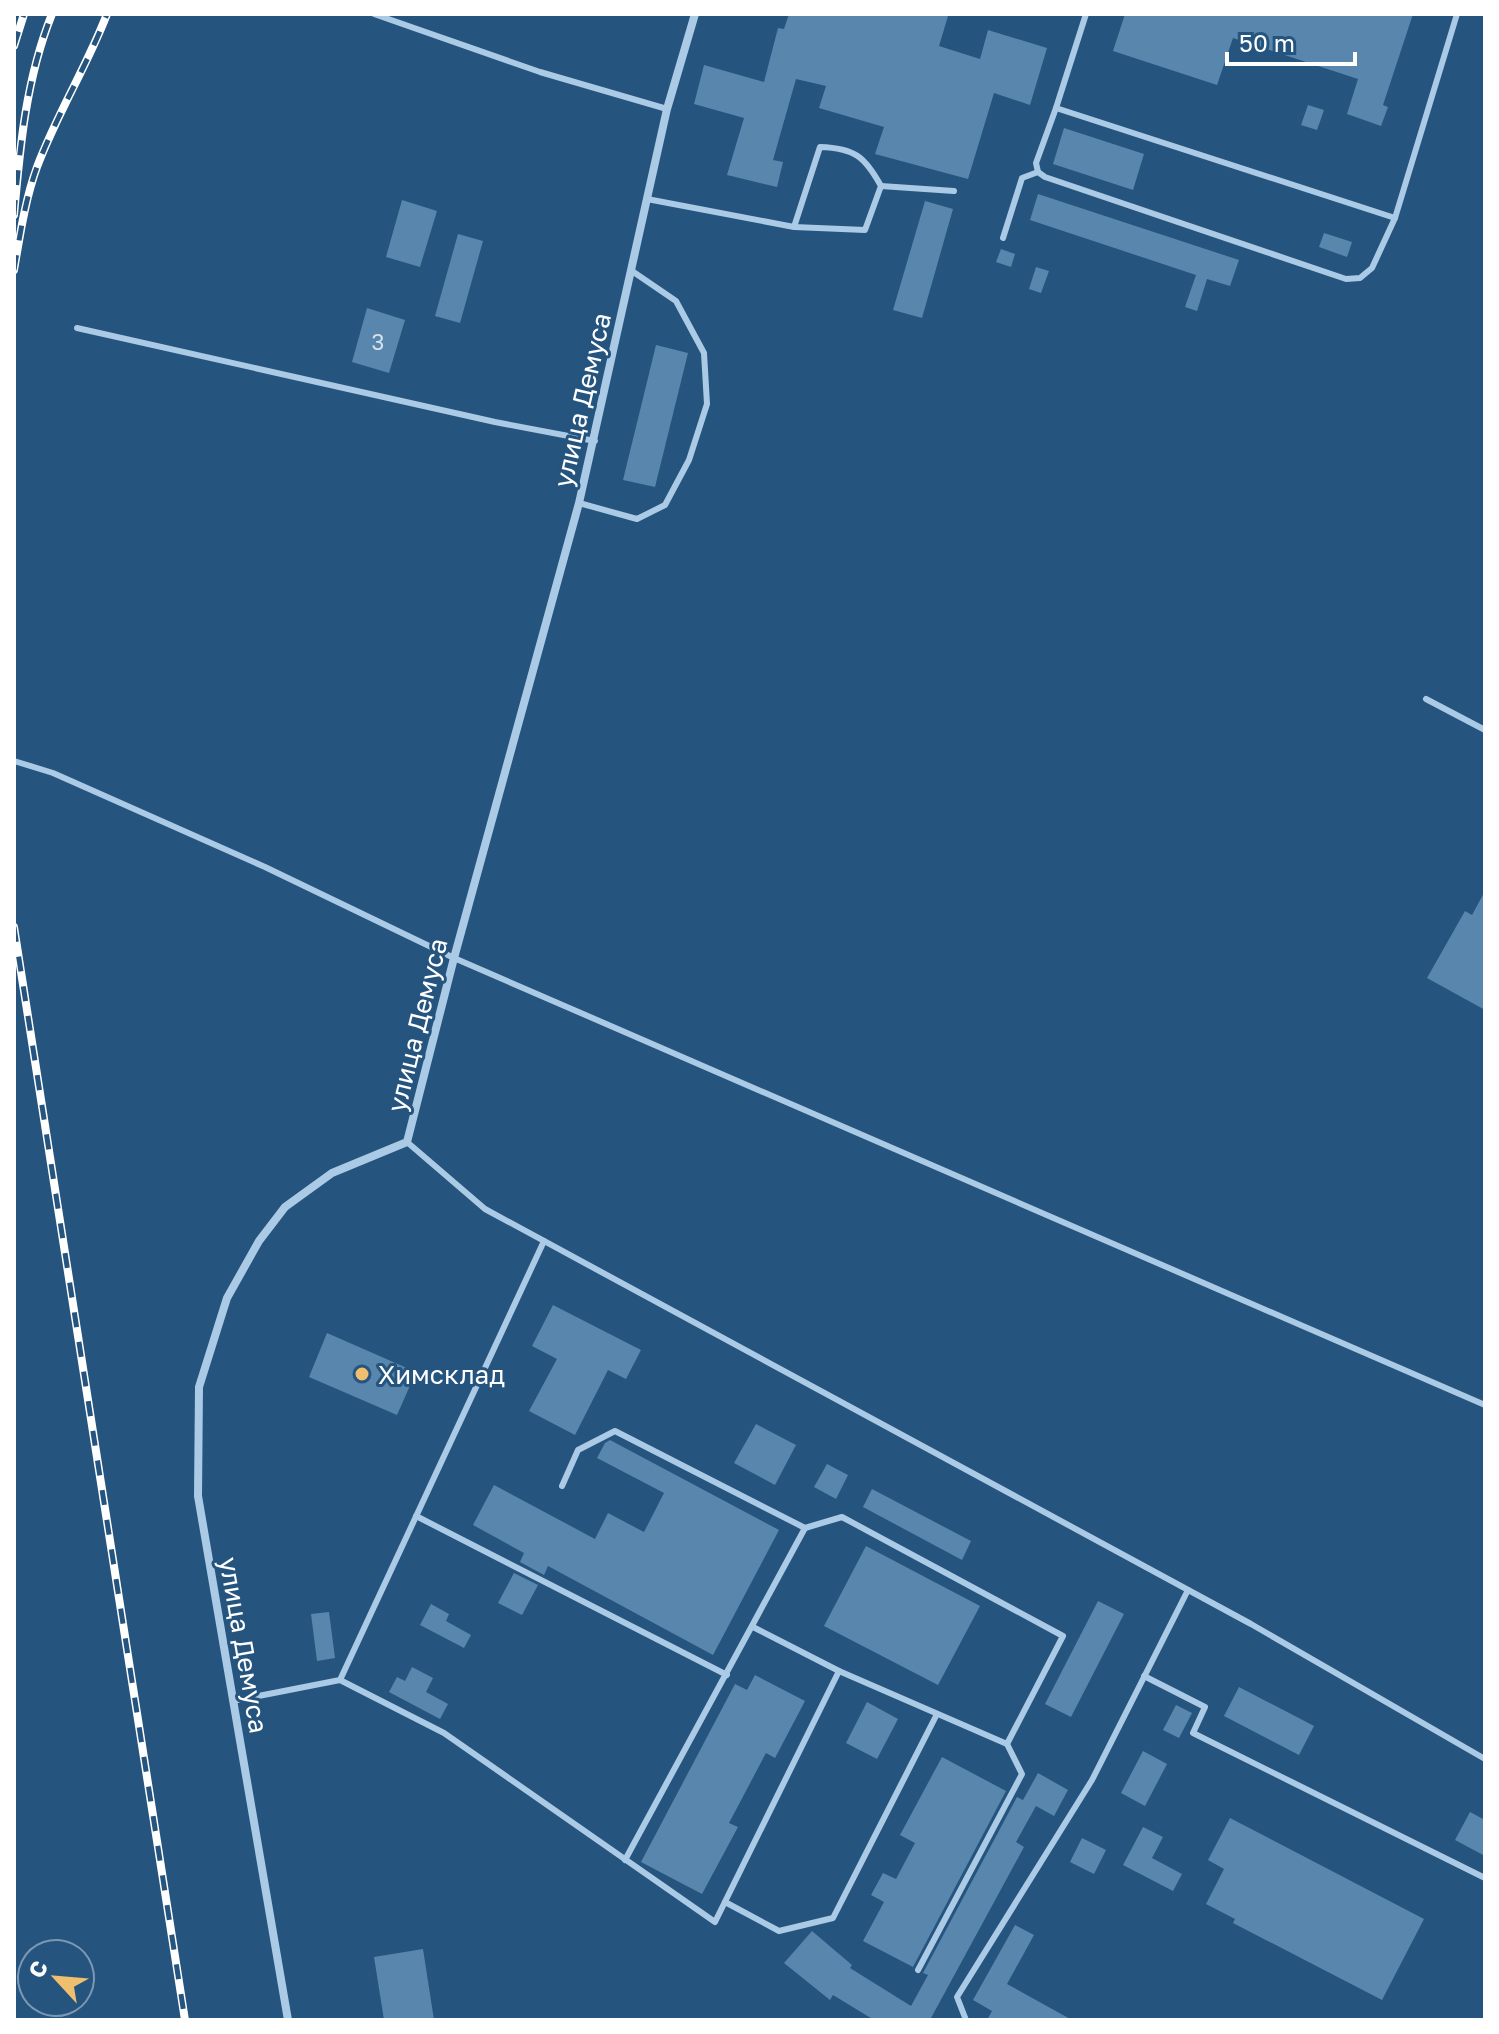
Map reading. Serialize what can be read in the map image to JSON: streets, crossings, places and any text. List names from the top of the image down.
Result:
{
  "streets": {
    "street": ["улица Демуса"]
  },
  "places": ["Химсклад"],
  "house_numbers": ["3"],
  "scale_bar": "50 m",
  "north": "top left"
}
